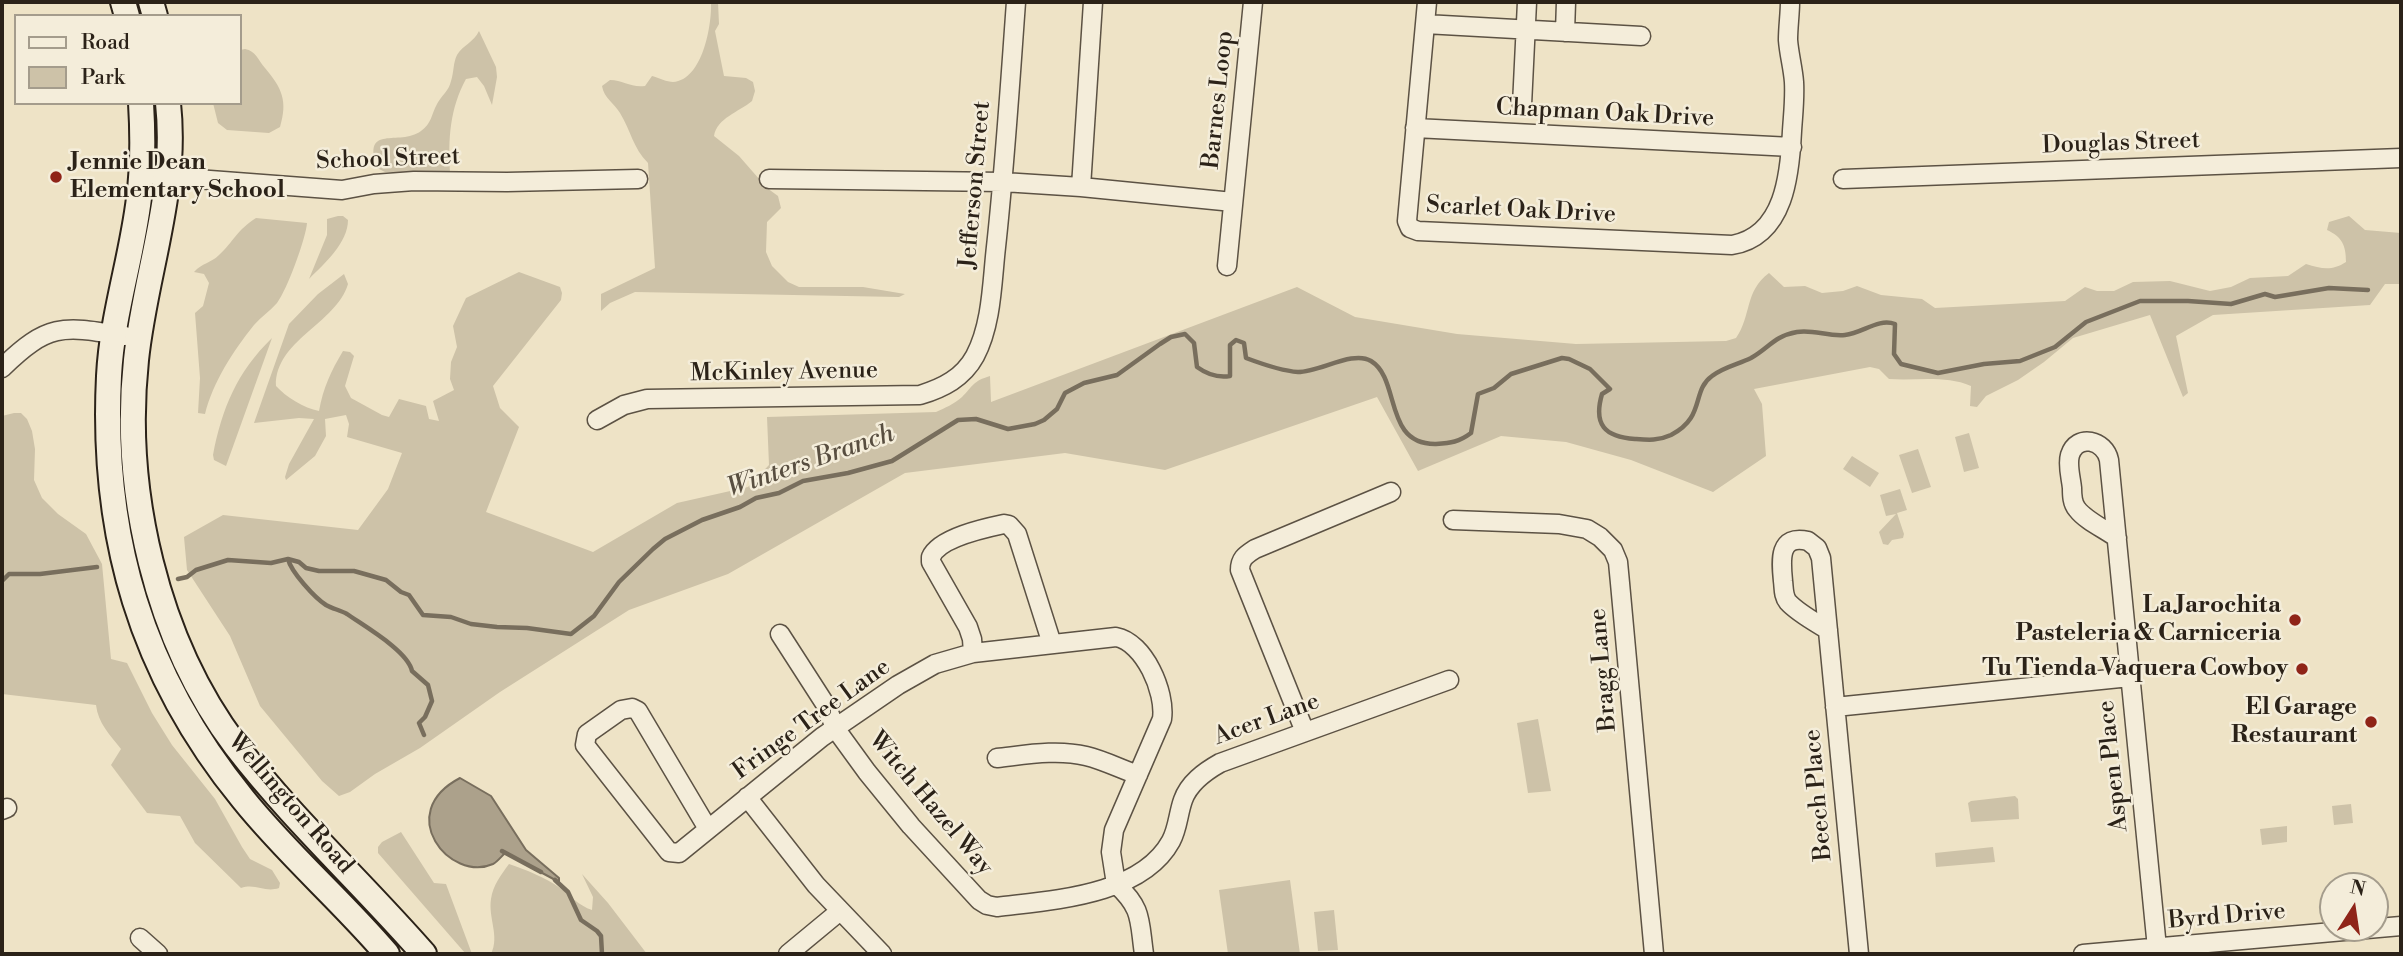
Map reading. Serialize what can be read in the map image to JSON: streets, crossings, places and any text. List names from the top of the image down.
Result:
{
  "streets": {
    "main road": ["Wellington Road"],
    "street": [
      "Barnes Loop",
      "Chapman Oak Drive",
      "Douglas Street",
      "School Street",
      "Jefferson Street",
      "Scarlet Oak Drive",
      "McKinley Avenue",
      "Bragg Lane",
      "Fringe Tree Lane",
      "Acer Lane",
      "Aspen Place",
      "Beech Place",
      "Witch Hazel Way",
      "Byrd Drive"
    ]
  },
  "crossings": [
    ["Barnes Loop", "Jefferson Street"],
    ["Chapman Oak Drive", "Scarlet Oak Drive"],
    ["School Street", "Wellington Road"],
    ["Jefferson Street", "McKinley Avenue"],
    ["Fringe Tree Lane", "Acer Lane"],
    ["Fringe Tree Lane", "Witch Hazel Way"],
    ["Acer Lane", "Witch Hazel Way"],
    ["Aspen Place", "Byrd Drive"]
  ],
  "water": ["Winters Branch"],
  "places": [
    "Jennie Dean Elementary School",
    "La Jarochita Pasteleria & Carniceria",
    "Tu Tienda Vaquera Cowboy",
    "El Garage Restaurant"
  ],
  "legend": ["Road", "Park"],
  "north": "top"
}
